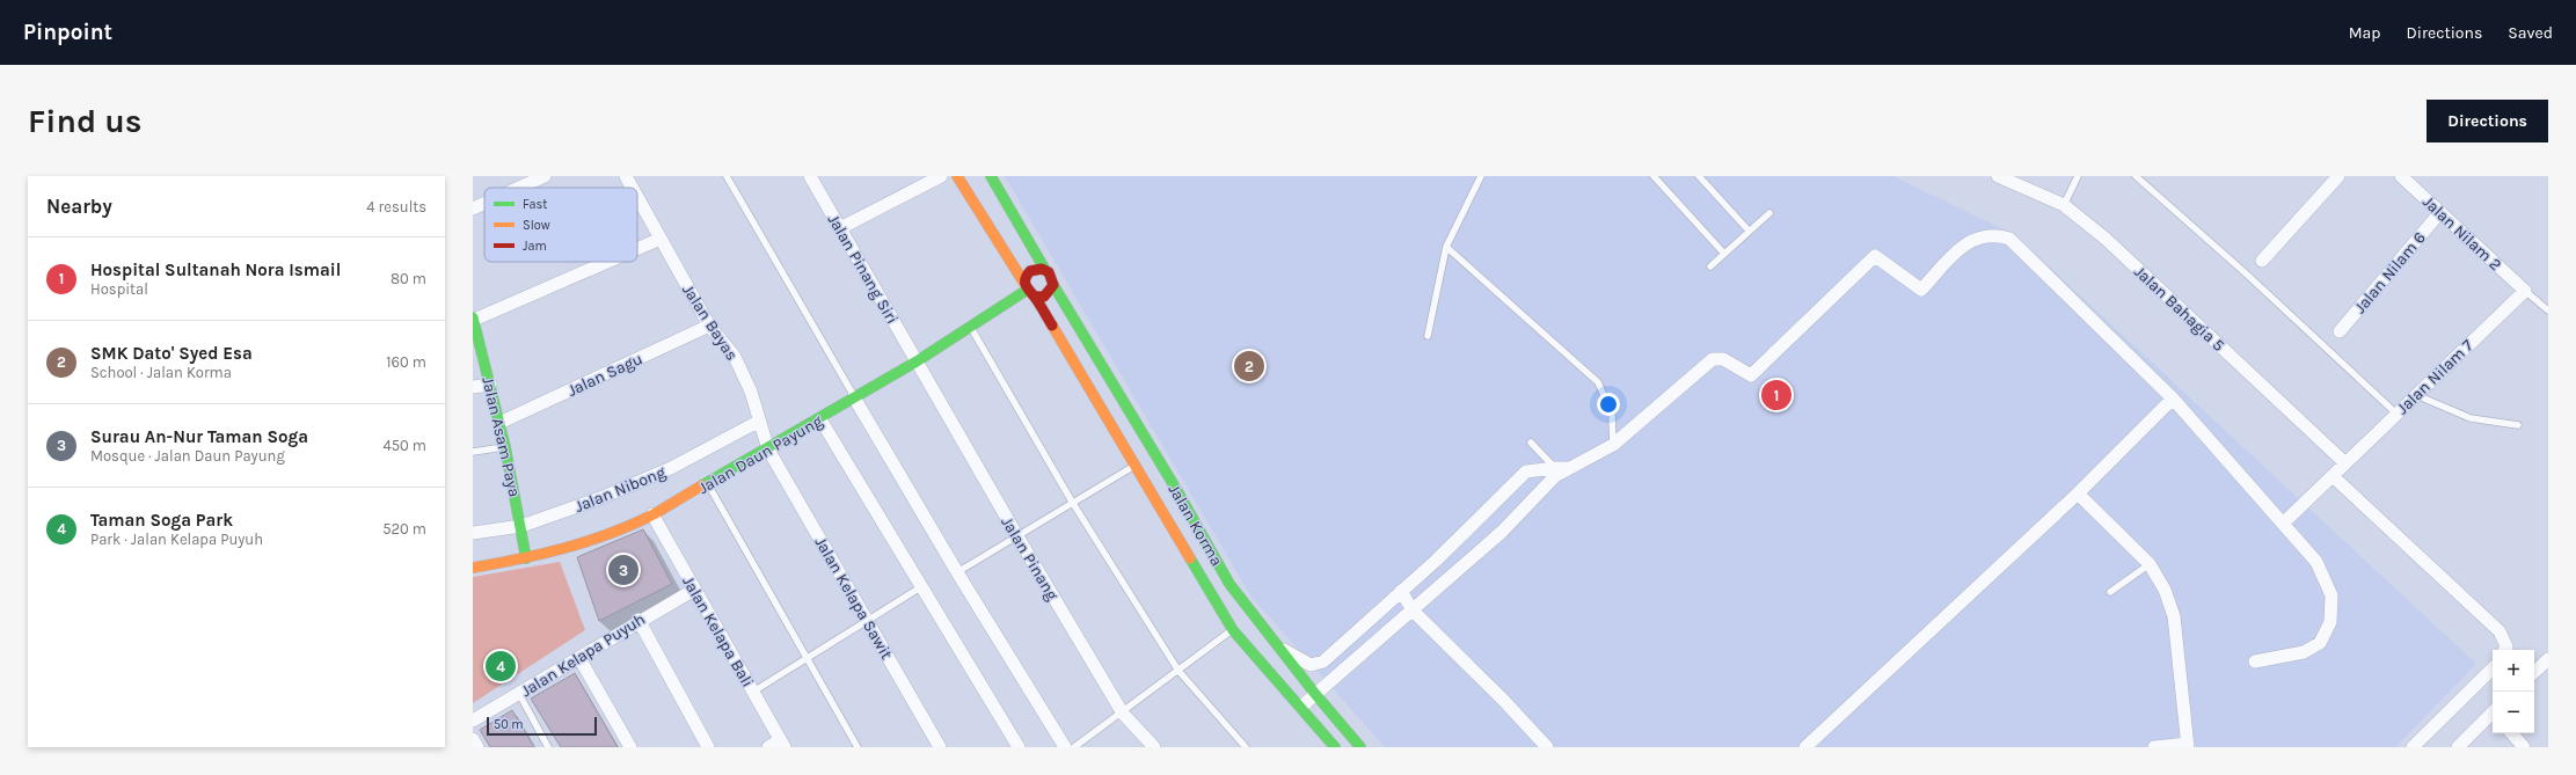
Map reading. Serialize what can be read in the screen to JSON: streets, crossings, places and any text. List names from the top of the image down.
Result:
{
  "streets": {
    "street": [
      "Jalan Nilam 2",
      "Jalan Pinang Siri",
      "Jalan Nilam 6",
      "Jalan Bahagia 5",
      "Jalan Bayas",
      "Jalan Sagu",
      "Jalan Nilam 7",
      "Jalan Asam Paya",
      "Jalan Daun Payung",
      "Jalan Nibong",
      "Jalan Korma",
      "Jalan Pinang",
      "Jalan Kelapa Sawit",
      "Jalan Kelapa Bali",
      "Jalan Kelapa Puyuh"
    ]
  },
  "crossings": [
    ["Jalan Nilam 2", "Jalan Nilam 6"],
    ["Jalan Nilam 2", "Jalan Nilam 7"],
    ["Jalan Pinang Siri", "Jalan Daun Payung"],
    ["Jalan Pinang Siri", "Jalan Pinang"],
    ["Jalan Bahagia 5", "Jalan Nilam 7"],
    ["Jalan Bayas", "Jalan Sagu"],
    ["Jalan Bayas", "Jalan Daun Payung"],
    ["Jalan Bayas", "Jalan Nibong"],
    ["Jalan Bayas", "Jalan Kelapa Sawit"],
    ["Jalan Sagu", "Jalan Asam Paya"],
    ["Jalan Asam Paya", "Jalan Daun Payung"],
    ["Jalan Asam Paya", "Jalan Nibong"],
    ["Jalan Daun Payung", "Jalan Korma"],
    ["Jalan Daun Payung", "Jalan Pinang"],
    ["Jalan Daun Payung", "Jalan Kelapa Sawit"],
    ["Jalan Daun Payung", "Jalan Kelapa Bali"],
    ["Jalan Kelapa Bali", "Jalan Kelapa Puyuh"]
  ],
  "legend": ["Fast", "Slow", "Jam"],
  "scale_bar": "50 m",
  "page": {
    "header": "Pinpoint",
    "nav": ["Map", "Directions", "Saved"],
    "buttons": "Directions",
    "title": "Find us",
    "heading": ["Nearby", "4 results"],
    "list": [
      {
        "mark": "1",
        "name": "Hospital Sultanah Nora Ismail",
        "note": "Hospital",
        "value": "80 m"
      },
      {
        "mark": "2",
        "name": "SMK Dato' Syed Esa",
        "note": "School · Jalan Korma",
        "value": "160 m"
      },
      {
        "mark": "3",
        "name": "Surau An-Nur Taman Soga",
        "note": "Mosque · Jalan Daun Payung",
        "value": "450 m"
      },
      {
        "mark": "4",
        "name": "Taman Soga Park",
        "note": "Park · Jalan Kelapa Puyuh",
        "value": "520 m"
      }
    ],
    "pins": [
      "2",
      "1",
      "3",
      "4"
    ],
    "map_buttons": ["+", "−"],
    "scale": "50 m"
  }
}
